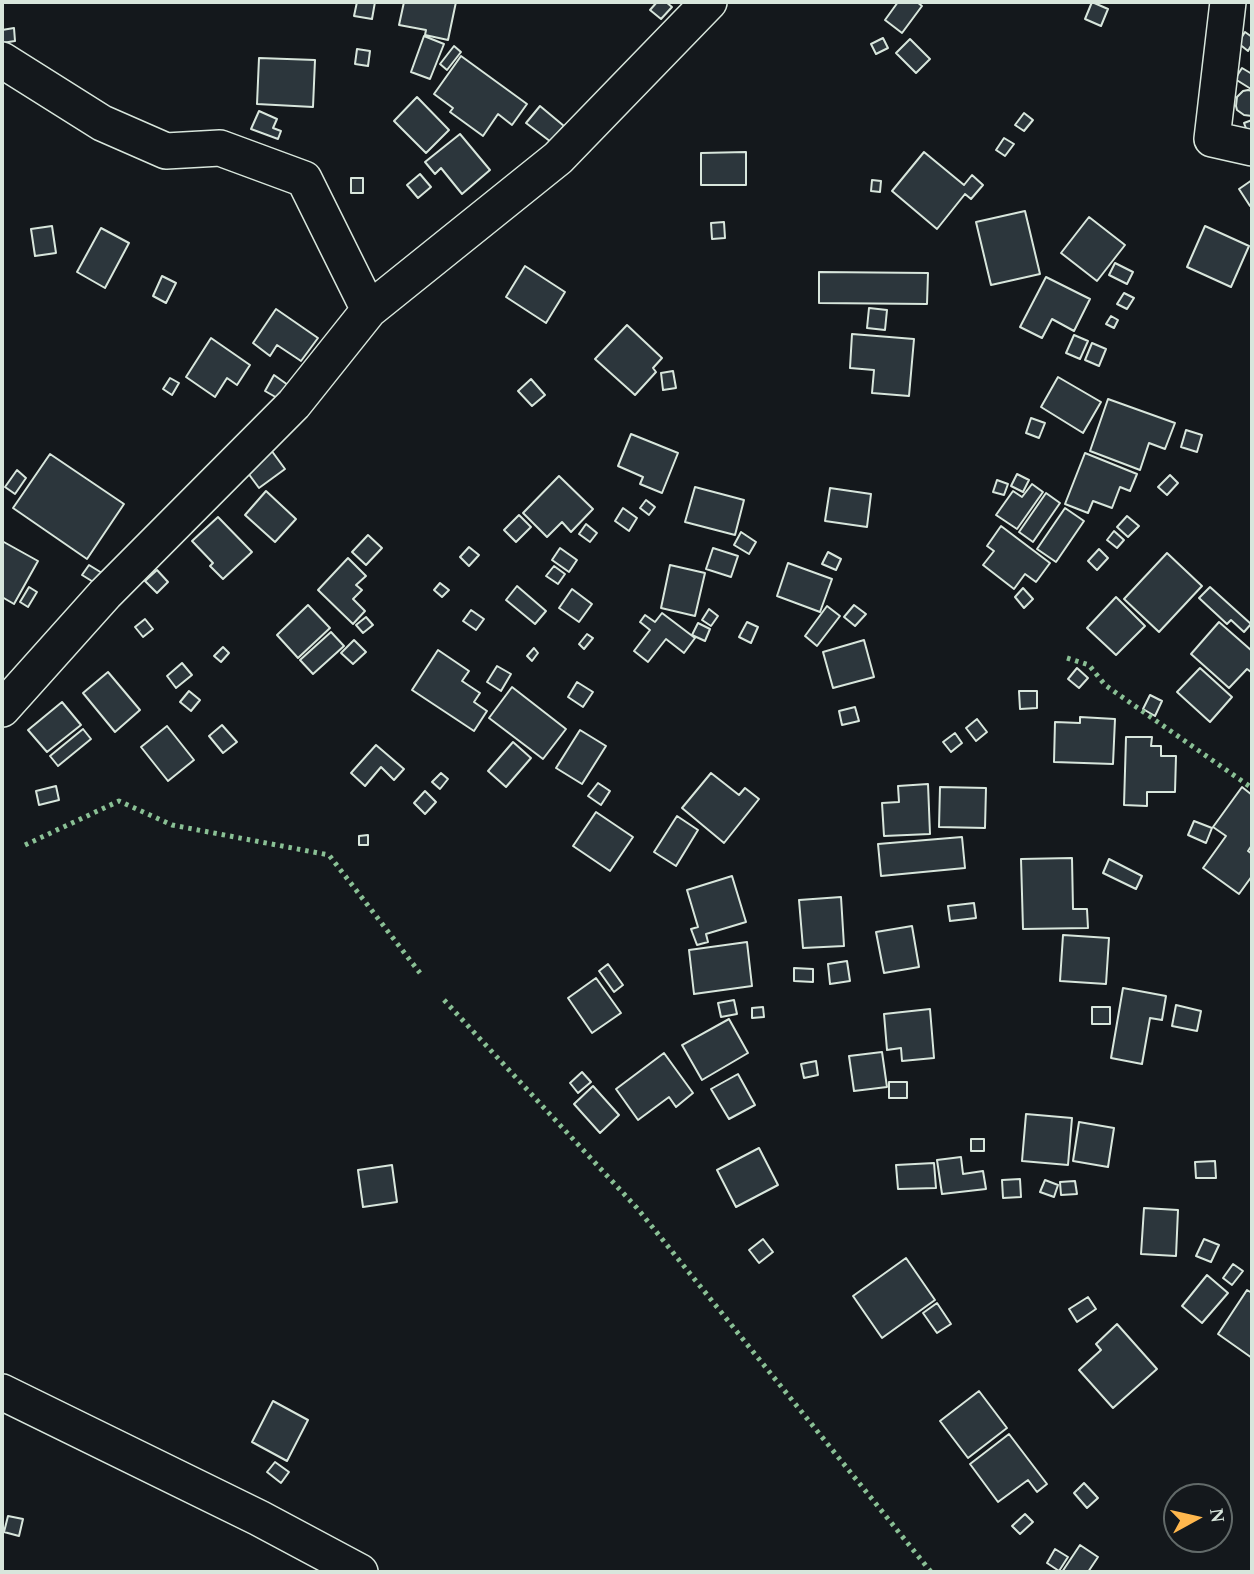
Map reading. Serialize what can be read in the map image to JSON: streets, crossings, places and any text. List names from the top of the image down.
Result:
{
  "north": "right"
}
